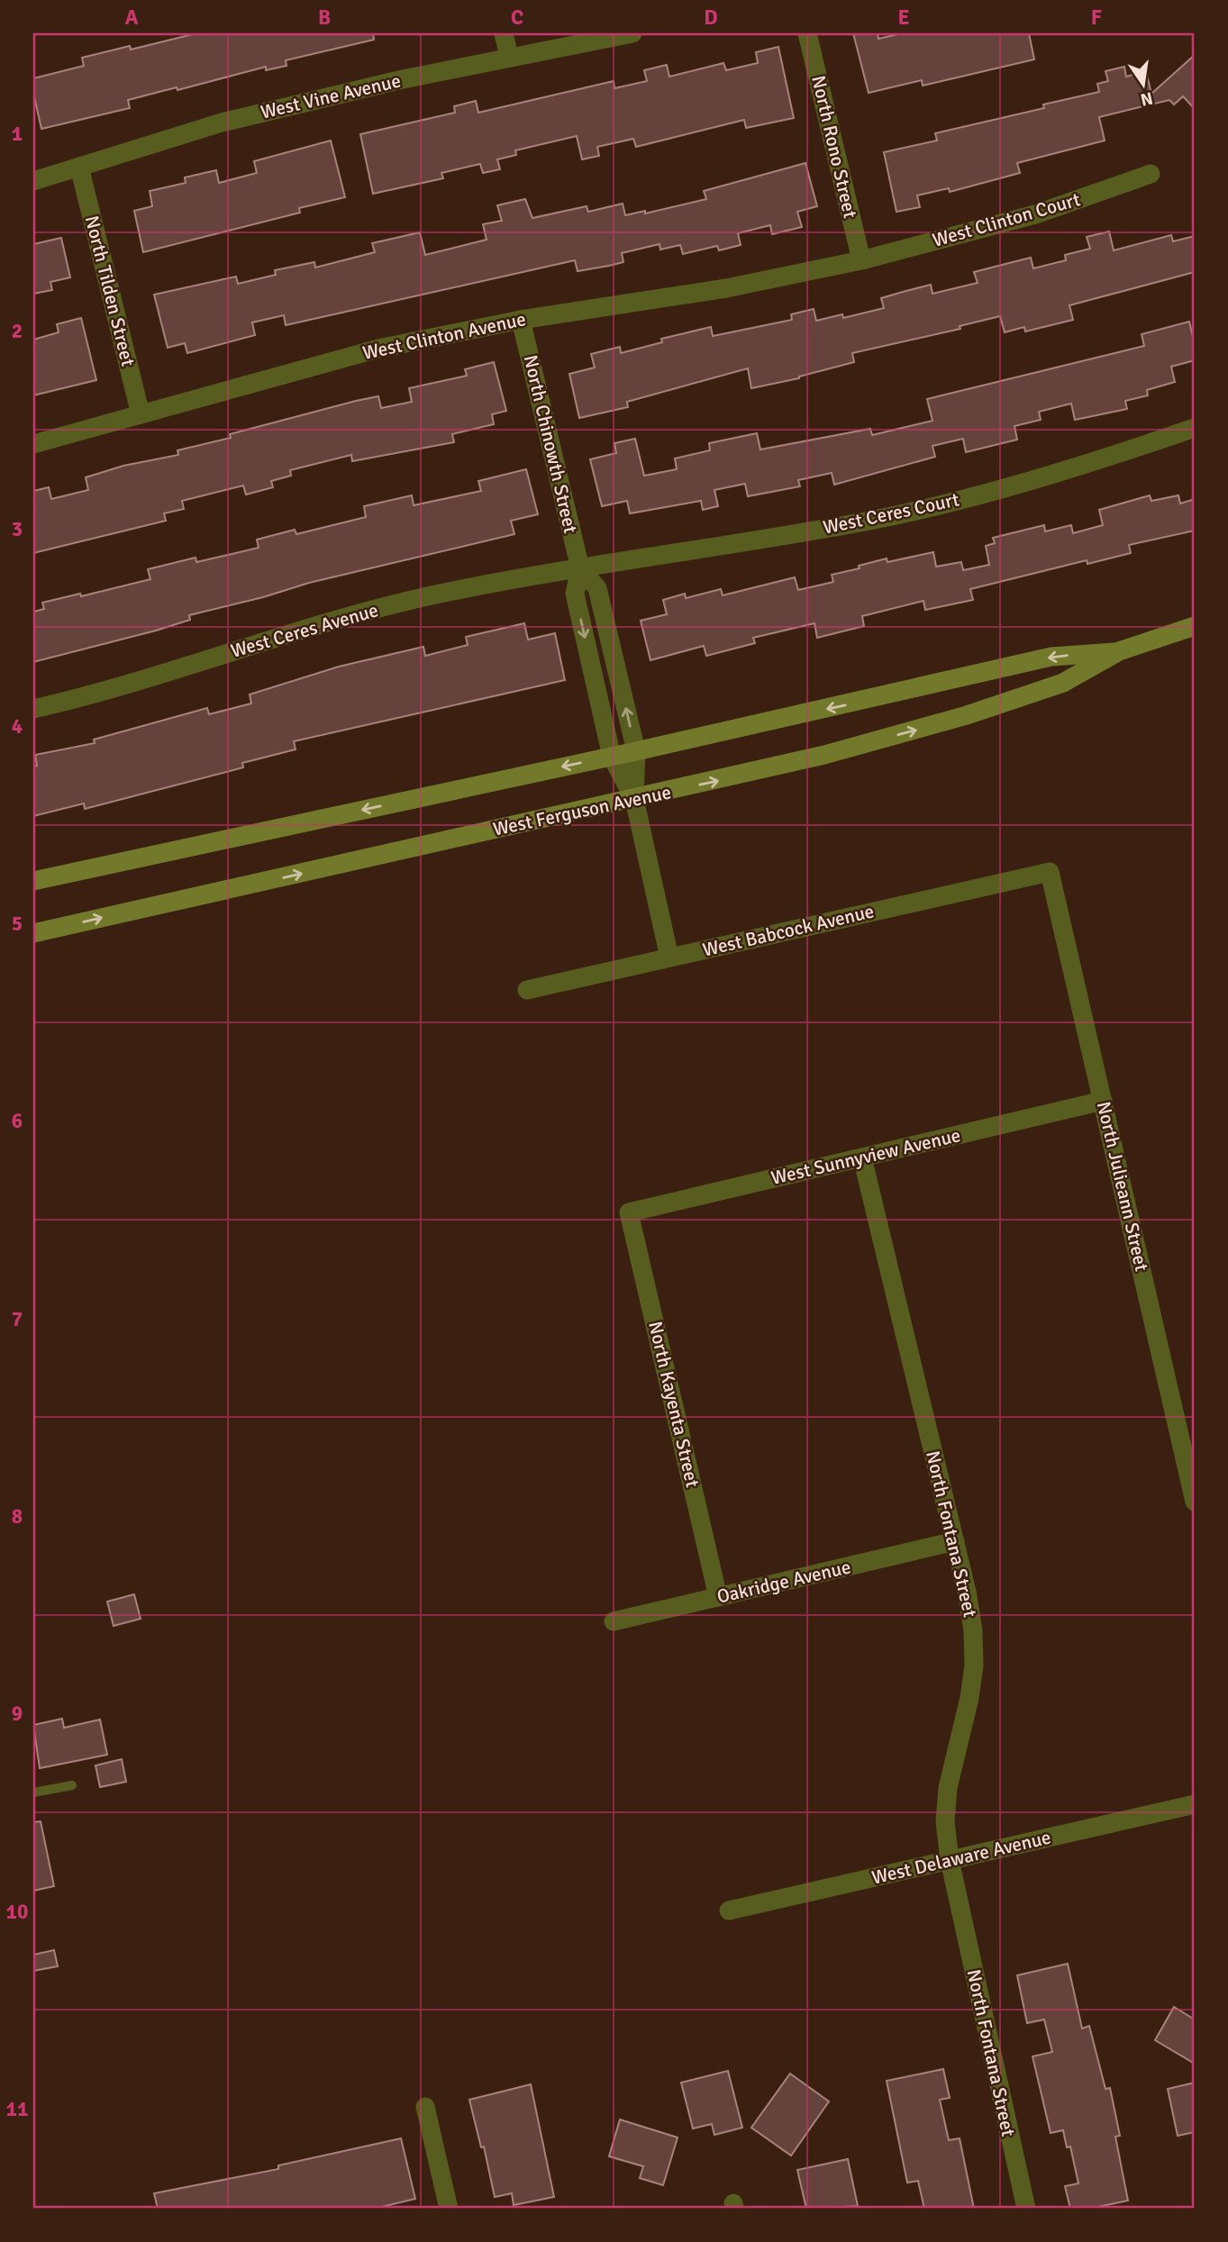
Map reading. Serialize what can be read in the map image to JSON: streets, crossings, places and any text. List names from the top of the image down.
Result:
{
  "streets": {
    "street": [
      "West Vine Avenue",
      "North Rono Street",
      "West Clinton Court",
      "North Tilden Street",
      "West Clinton Avenue",
      "North Chinowth Street",
      "West Ceres Court",
      "West Ceres Avenue",
      "West Ferguson Avenue",
      "West Babcock Avenue",
      "West Sunnyview Avenue",
      "North Julieann Street",
      "North Kayenta Street",
      "North Fontana Street",
      "Oakridge Avenue",
      "West Delaware Avenue"
    ]
  },
  "crossings": [
    ["West Vine Avenue", "North Tilden Street"],
    ["North Rono Street", "West Clinton Court"],
    ["North Rono Street", "West Clinton Avenue"],
    ["West Clinton Court", "West Clinton Avenue"],
    ["North Tilden Street", "West Clinton Avenue"],
    ["West Clinton Avenue", "North Chinowth Street"],
    ["North Chinowth Street", "West Ceres Court"],
    ["North Chinowth Street", "West Ceres Avenue"],
    ["North Chinowth Street", "West Ferguson Avenue"],
    ["North Chinowth Street", "West Babcock Avenue"],
    ["West Ceres Court", "West Ceres Avenue"],
    ["West Babcock Avenue", "North Julieann Street"],
    ["West Sunnyview Avenue", "North Julieann Street"],
    ["West Sunnyview Avenue", "North Kayenta Street"],
    ["West Sunnyview Avenue", "North Fontana Street"],
    ["North Kayenta Street", "Oakridge Avenue"],
    ["North Fontana Street", "Oakridge Avenue"],
    ["North Fontana Street", "West Delaware Avenue"]
  ],
  "north": "bottom",
  "grid": {
    "columns": [
      "A",
      "B",
      "C",
      "D",
      "E",
      "F"
    ],
    "rows": [
      "1",
      "2",
      "3",
      "4",
      "5",
      "6",
      "7",
      "8",
      "9",
      "10",
      "11"
    ]
  }
}
